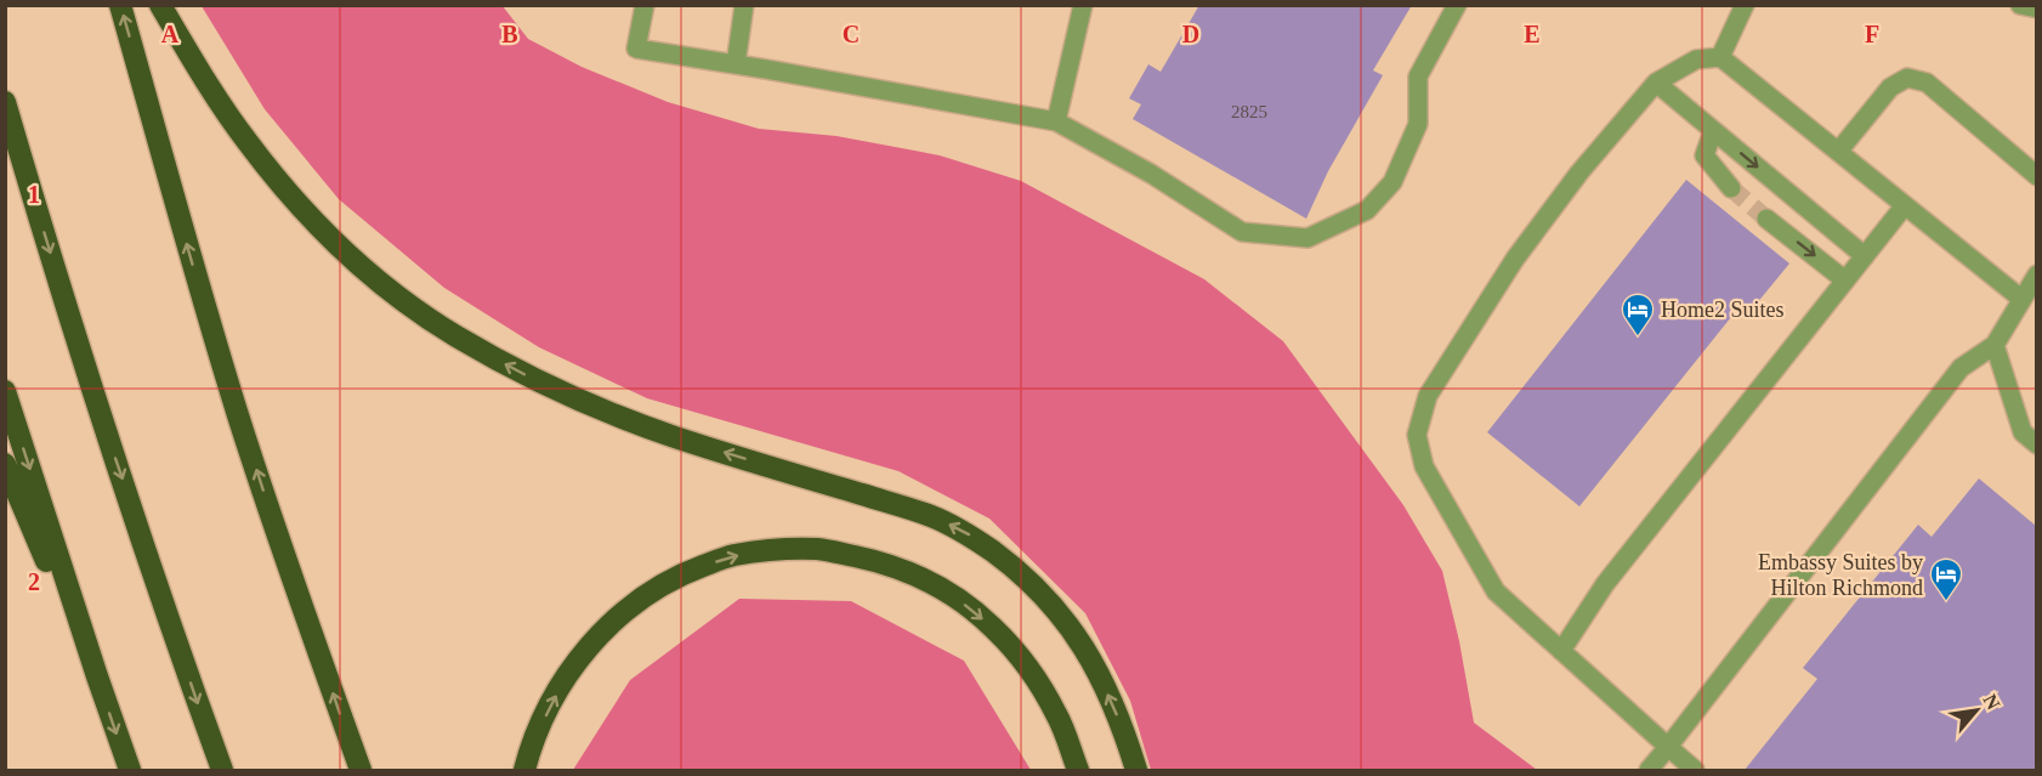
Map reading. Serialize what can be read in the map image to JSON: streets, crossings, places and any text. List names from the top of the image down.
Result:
{
  "places": {
    "hotel": ["Home2 Suites", "Embassy Suites by Hilton Richmond"]
  },
  "house_numbers": ["2825"],
  "north": "top right",
  "grid": {
    "columns": [
      "A",
      "B",
      "C",
      "D",
      "E",
      "F"
    ],
    "rows": ["1", "2"]
  }
}
